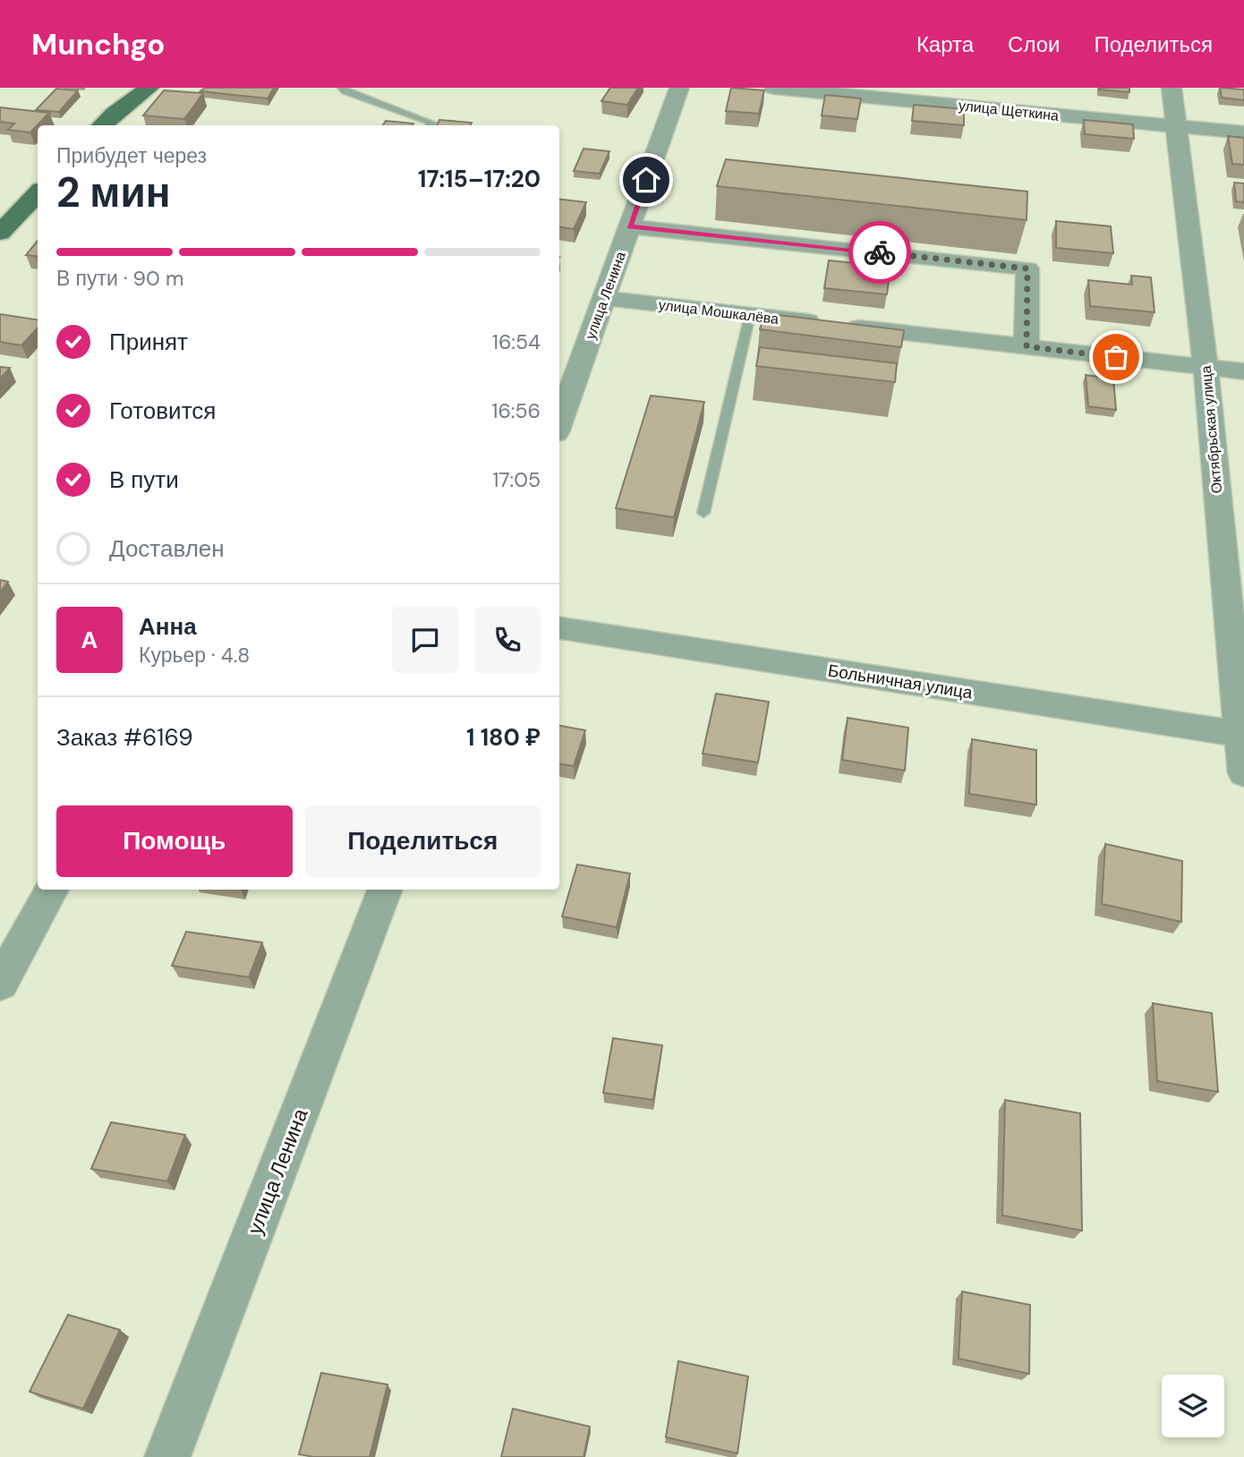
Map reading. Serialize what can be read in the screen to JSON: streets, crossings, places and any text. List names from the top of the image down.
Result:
{
  "streets": {
    "street": [
      "улица Щеткина",
      "улица Ленина",
      "улица Мошкалёва",
      "Октябрьская улица",
      "Больничная улица"
    ]
  },
  "crossings": [
    ["улица Щеткина", "Октябрьская улица"],
    ["улица Ленина", "улица Мошкалёва"],
    ["улица Мошкалёва", "Октябрьская улица"],
    ["Октябрьская улица", "Больничная улица"]
  ],
  "page": {
    "header": "Munchgo",
    "nav": ["Карта", "Слои", "Поделиться"],
    "heading": ["2 мин", "Прибудет через", "17:15–17:20"],
    "panel": [
      "Анна",
      "Курьер · 4.8",
      "Заказ #6169",
      "1 180 ₽"
    ],
    "bar": "В пути · 90 m",
    "list": [
      ["Принят", "16:54"],
      ["Готовится", "16:56"],
      ["В пути", "17:05"],
      "Доставлен"
    ],
    "round": "А",
    "buttons": ["Помощь", "Поделиться"]
  }
}
